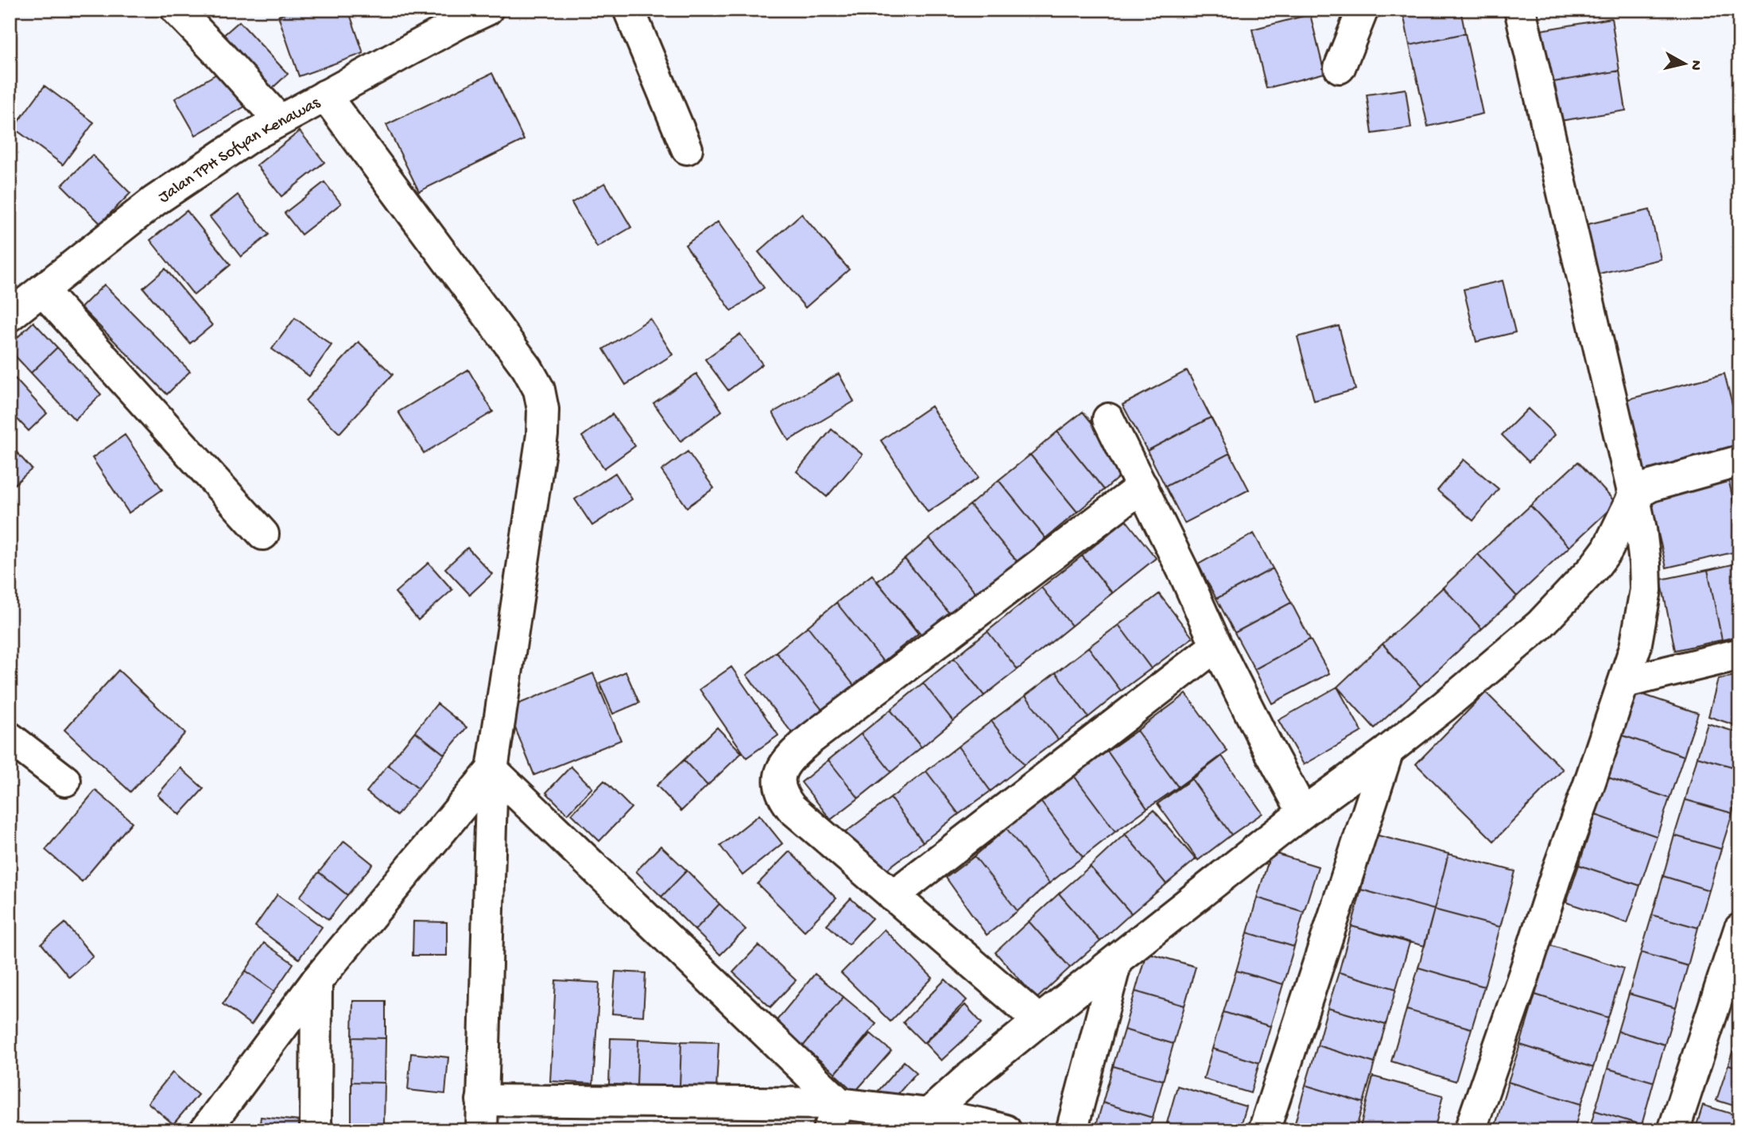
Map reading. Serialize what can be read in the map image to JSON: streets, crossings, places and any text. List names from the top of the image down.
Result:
{
  "streets": {
    "street": ["Jalan TPH Sofyan Kenawas"]
  },
  "north": "right"
}
